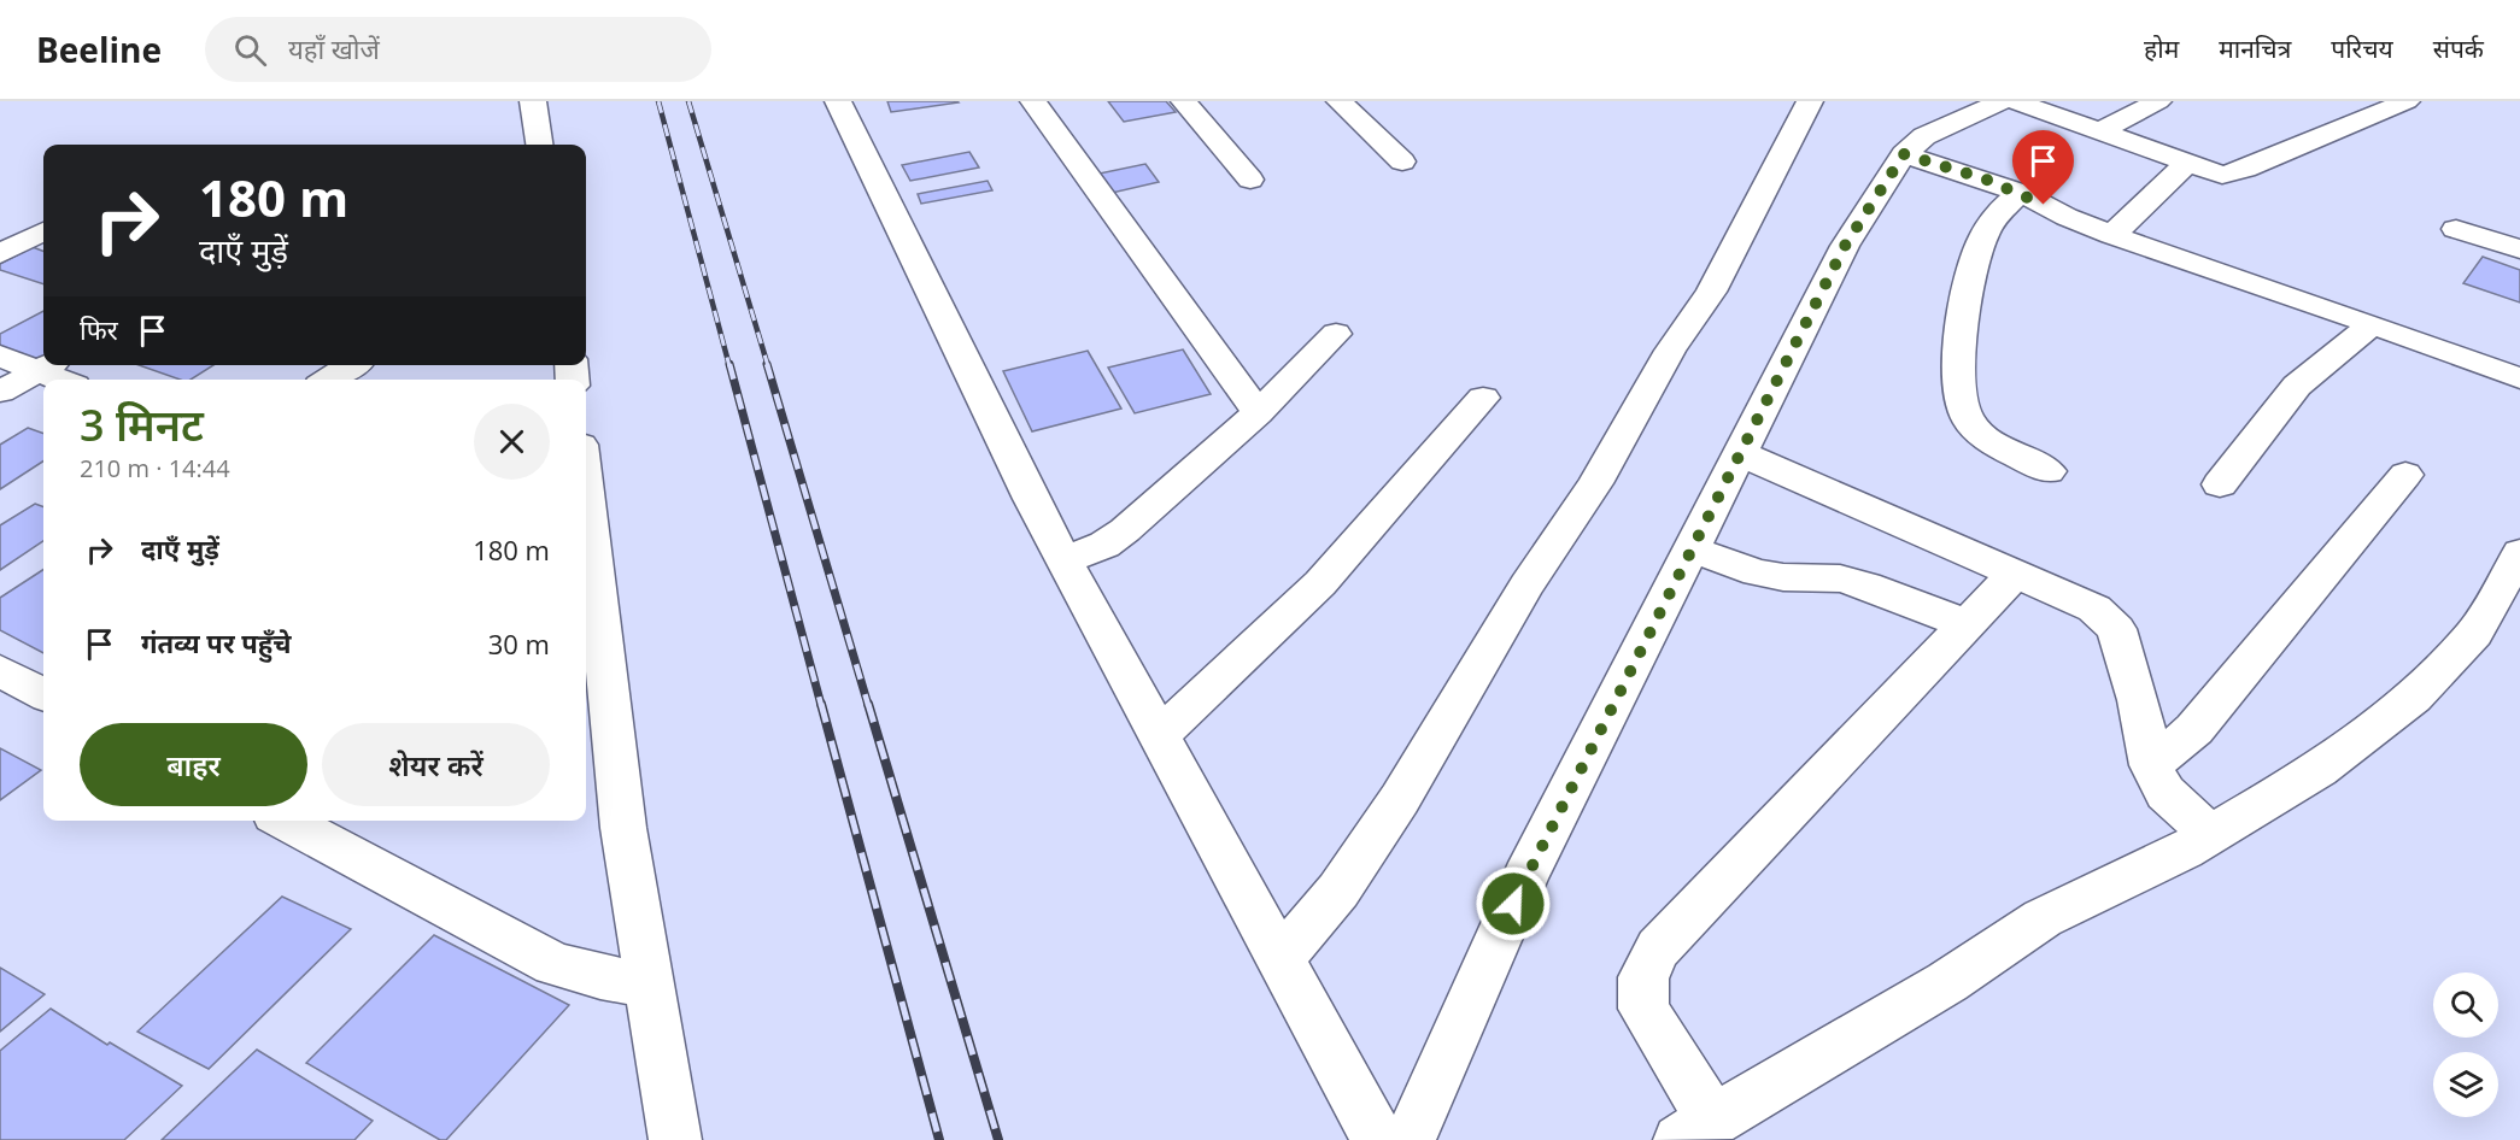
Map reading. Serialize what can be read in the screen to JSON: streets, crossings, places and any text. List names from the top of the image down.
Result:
{
  "page": {
    "header": "Beeline",
    "search": "यहाँ खोजें",
    "nav": [
      "होम",
      "मानचित्र",
      "परिचय",
      "संपर्क"
    ],
    "turn": ["180 m", "दाएँ मुड़ें"],
    "then": "फिर",
    "heading": ["3 मिनट", "210 m · 14:44"],
    "list": [
      {
        "name": "दाएँ मुड़ें",
        "value": "180 m"
      },
      {
        "name": "गंतव्य पर पहुँचे",
        "value": "30 m"
      }
    ],
    "buttons": ["बाहर", "शेयर करें"]
  }
}
